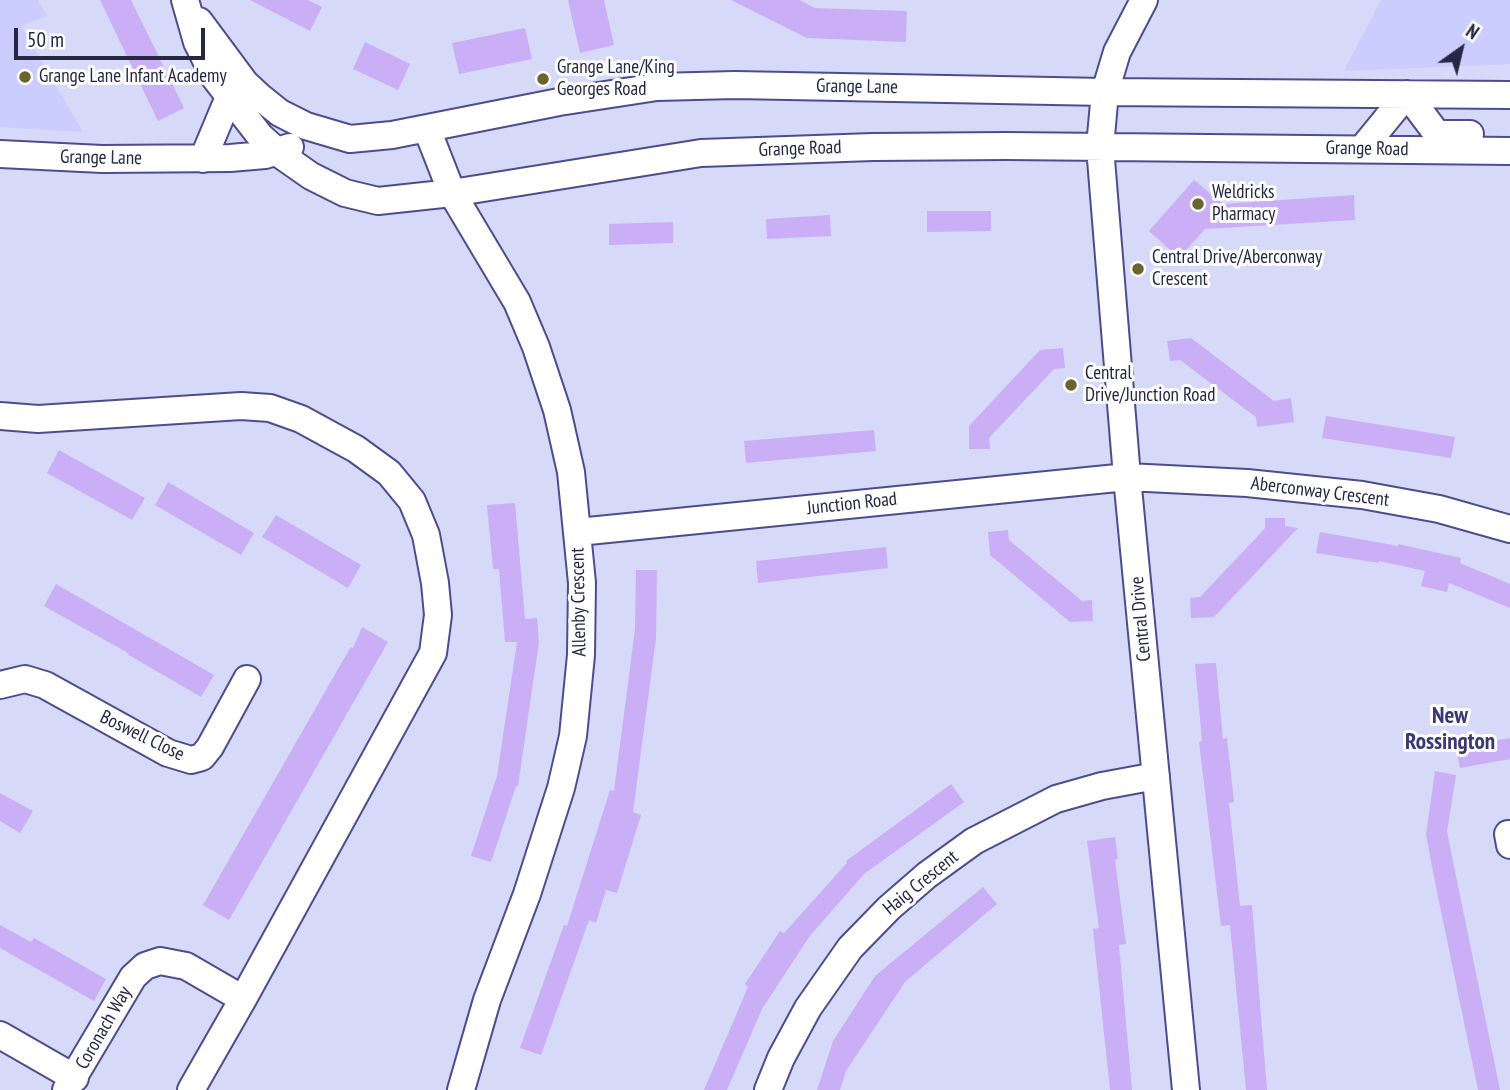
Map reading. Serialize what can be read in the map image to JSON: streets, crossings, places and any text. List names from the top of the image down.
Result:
{
  "streets": {
    "street": [
      "Grange Lane",
      "Grange Road",
      "Aberconway Crescent",
      "Junction Road",
      "Allenby Crescent",
      "Central Drive",
      "Boswell Close",
      "Haig Crescent",
      "Coronach Way"
    ]
  },
  "crossings": [
    ["Grange Lane", "Grange Road"],
    ["Grange Lane", "Allenby Crescent"],
    ["Grange Lane", "Central Drive"],
    ["Grange Road", "Allenby Crescent"],
    ["Grange Road", "Central Drive"],
    ["Aberconway Crescent", "Junction Road"],
    ["Aberconway Crescent", "Central Drive"],
    ["Junction Road", "Allenby Crescent"],
    ["Junction Road", "Central Drive"],
    ["Central Drive", "Haig Crescent"]
  ],
  "districts": ["New Rossington"],
  "places": [
    "Grange Lane Infant Academy",
    "Grange Lane/King Georges Road",
    "Weldricks Pharmacy",
    "Central Drive/Aberconway Crescent",
    "Central Drive/Junction Road"
  ],
  "scale_bar": "50 m",
  "north": "top right"
}
